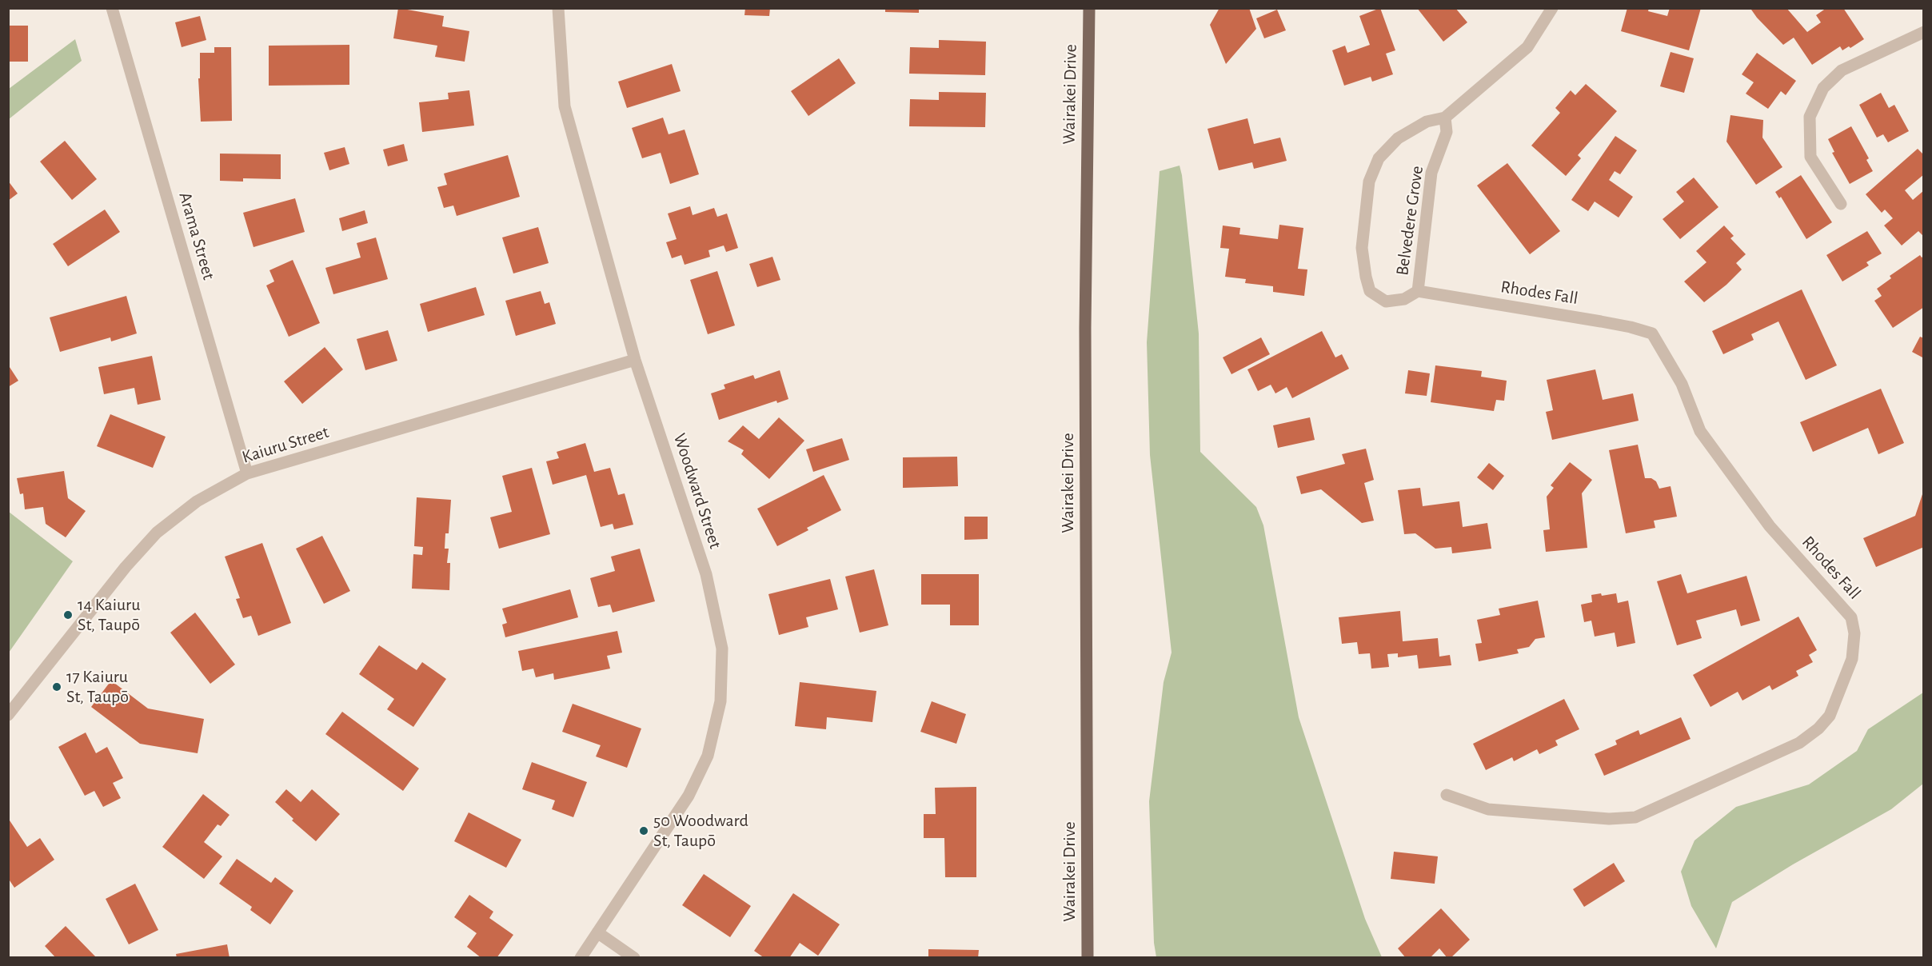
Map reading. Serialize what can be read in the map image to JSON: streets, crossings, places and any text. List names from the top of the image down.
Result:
{
  "streets": {
    "main road": ["Wairakei Drive"],
    "street": [
      "Belvedere Grove",
      "Arama Street",
      "Rhodes Fall",
      "Kaiuru Street",
      "Woodward Street"
    ]
  },
  "crossings": [
    ["Belvedere Grove", "Rhodes Fall"],
    ["Arama Street", "Kaiuru Street"],
    ["Kaiuru Street", "Woodward Street"]
  ],
  "places": ["14 Kaiuru St, Taupō", "17 Kaiuru St, Taupō", "50 Woodward St, Taupō"]
}
